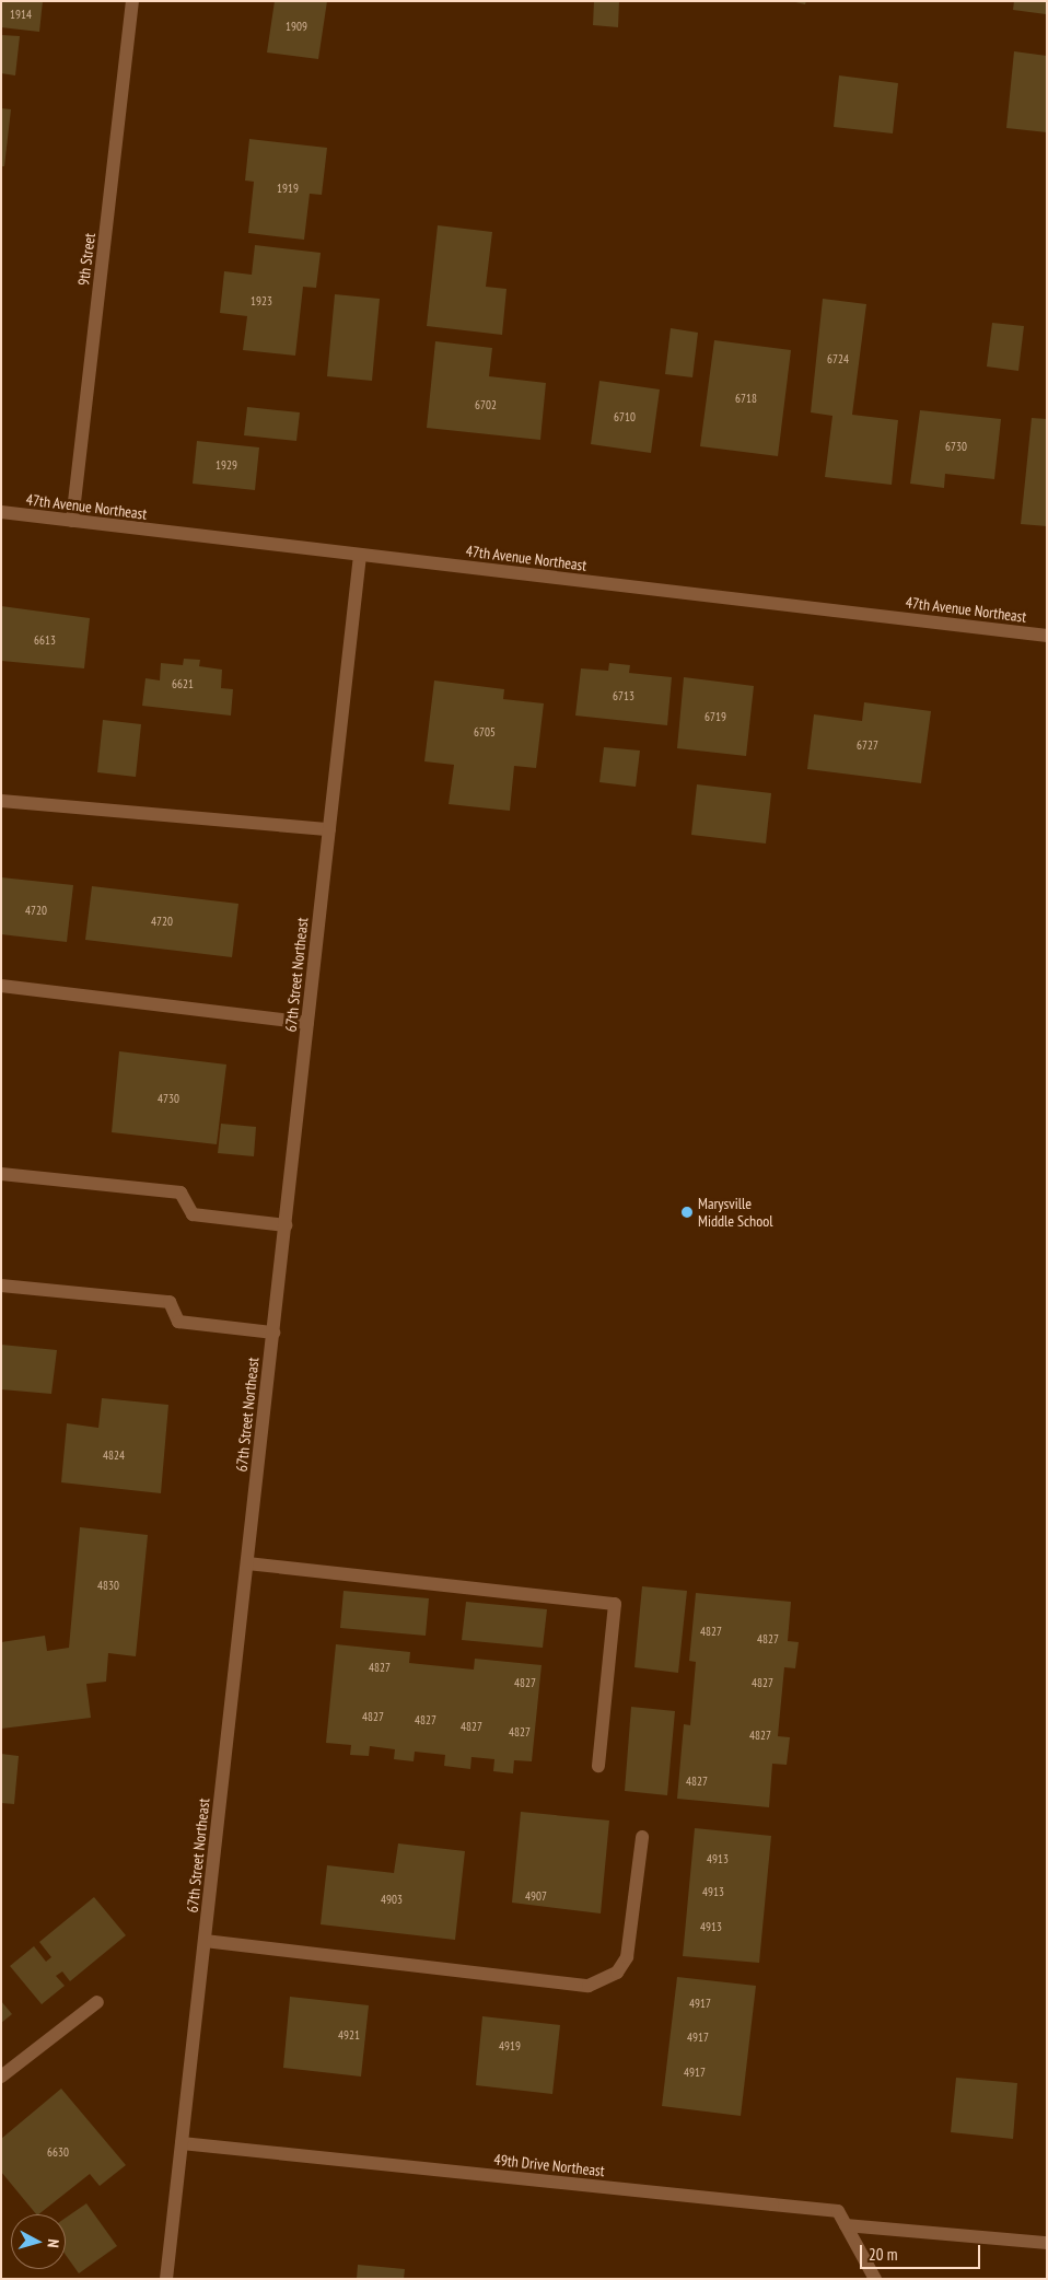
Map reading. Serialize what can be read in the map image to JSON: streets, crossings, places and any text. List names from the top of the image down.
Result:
{
  "streets": {
    "street": [
      "9th Street",
      "47th Avenue Northeast",
      "67th Street Northeast",
      "49th Drive Northeast"
    ]
  },
  "crossings": [
    ["9th Street", "47th Avenue Northeast"],
    ["47th Avenue Northeast", "67th Street Northeast"],
    ["67th Street Northeast", "49th Drive Northeast"]
  ],
  "places": ["Marysville Middle School"],
  "house_numbers": [
    "1914",
    "1909",
    "1919",
    "1923",
    "6724",
    "6718",
    "6702",
    "6710",
    "6730",
    "1929",
    "6613",
    "6621",
    "6713",
    "6719",
    "6705",
    "6727",
    "4720",
    "4720",
    "4730",
    "4824",
    "4830",
    "4827",
    "4827",
    "4827",
    "4827",
    "4827",
    "4827",
    "4827",
    "4827",
    "4827",
    "4827",
    "4827",
    "4913",
    "4913",
    "4907",
    "4903",
    "4913",
    "4917",
    "4921",
    "4917",
    "4919",
    "4917",
    "6630"
  ],
  "scale_bar": "20 m",
  "north": "right"
}
